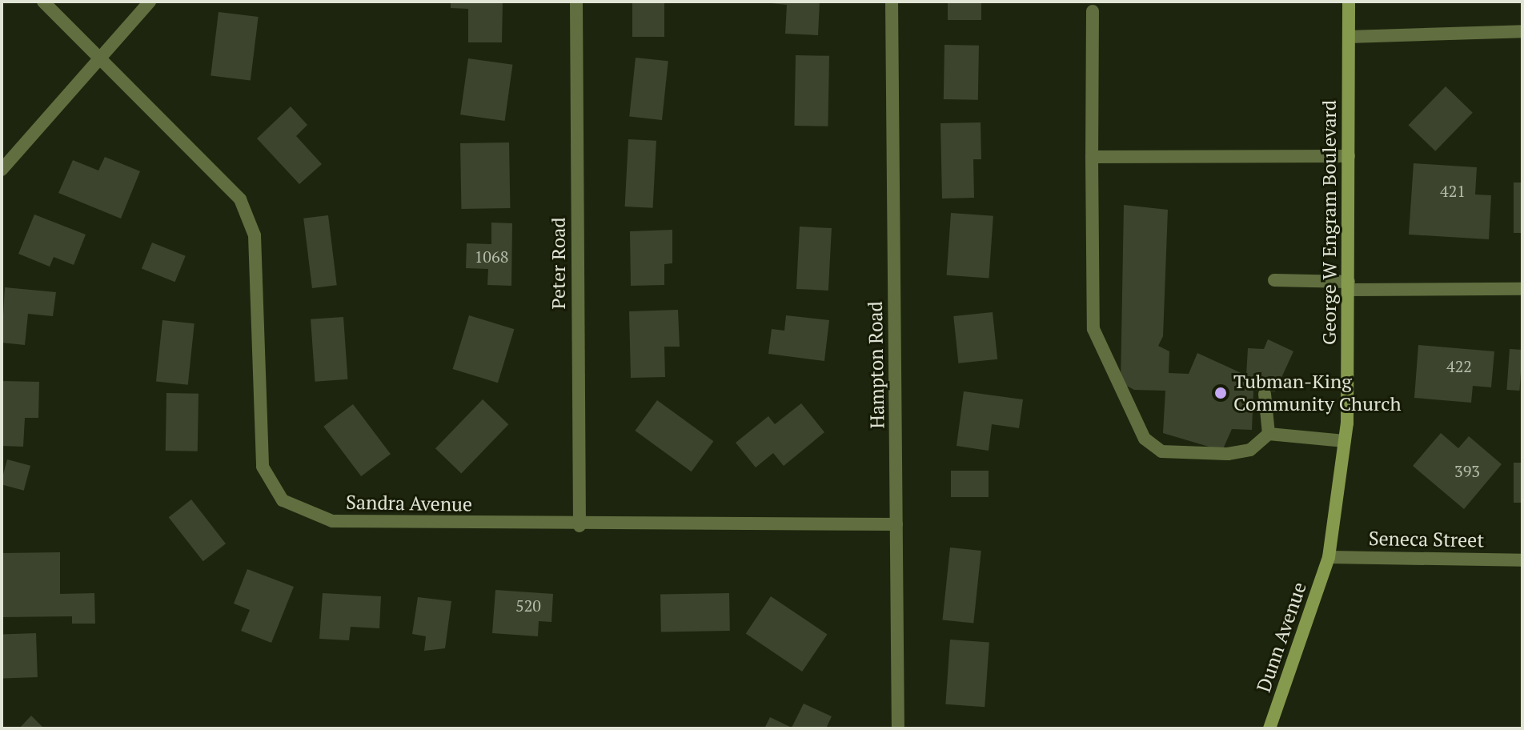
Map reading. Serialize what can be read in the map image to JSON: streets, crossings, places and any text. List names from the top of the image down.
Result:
{
  "streets": {
    "main road": ["George W Engram Boulevard", "Dunn Avenue"],
    "street": [
      "Peter Road",
      "Hampton Road",
      "Sandra Avenue",
      "Seneca Street"
    ]
  },
  "crossings": [
    ["George W Engram Boulevard", "Seneca Street"],
    ["George W Engram Boulevard", "Dunn Avenue"],
    ["Peter Road", "Sandra Avenue"],
    ["Hampton Road", "Sandra Avenue"],
    ["Seneca Street", "Dunn Avenue"]
  ],
  "places": ["Tubman-King Community Church"],
  "house_numbers": [
    "421",
    "1068",
    "422",
    "393",
    "520"
  ]
}
